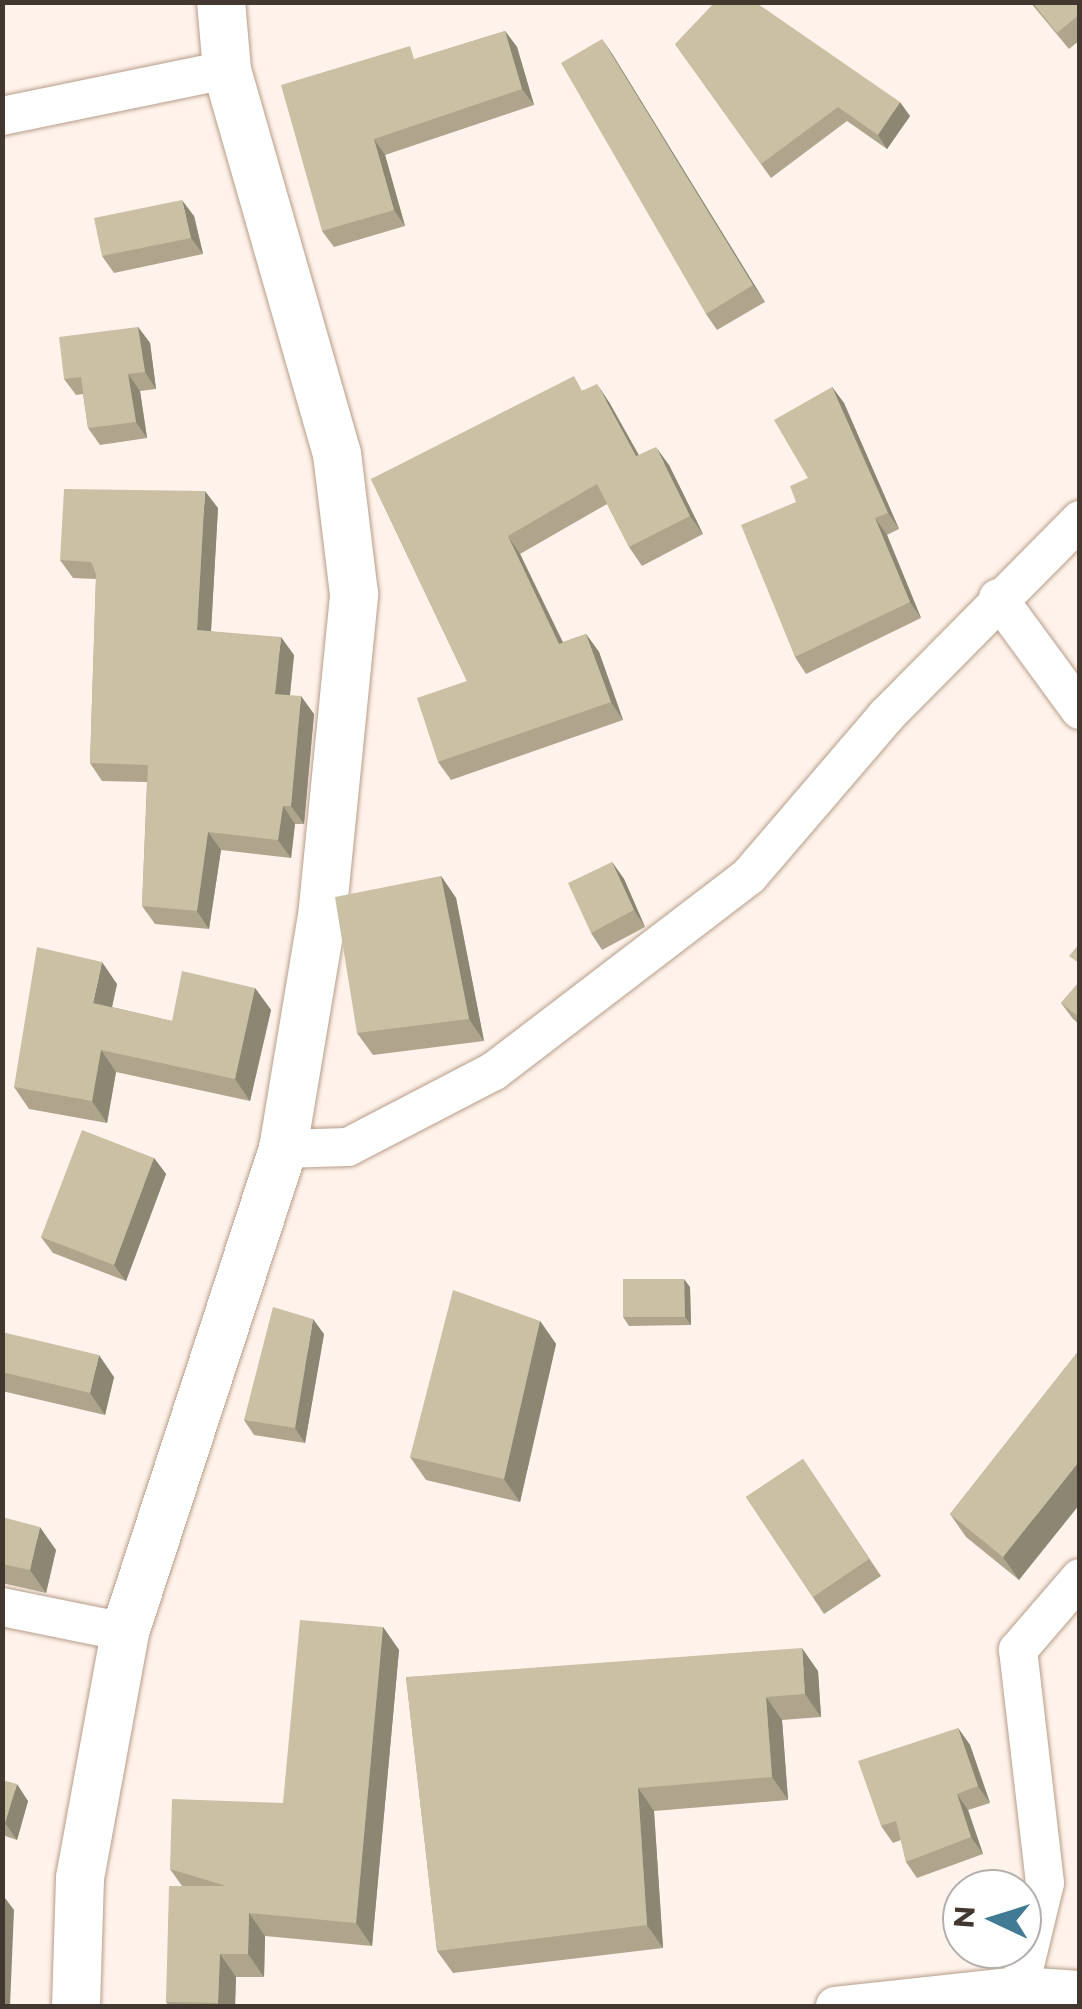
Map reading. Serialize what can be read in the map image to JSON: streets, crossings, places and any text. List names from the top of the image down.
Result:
{
  "north": "left"
}
